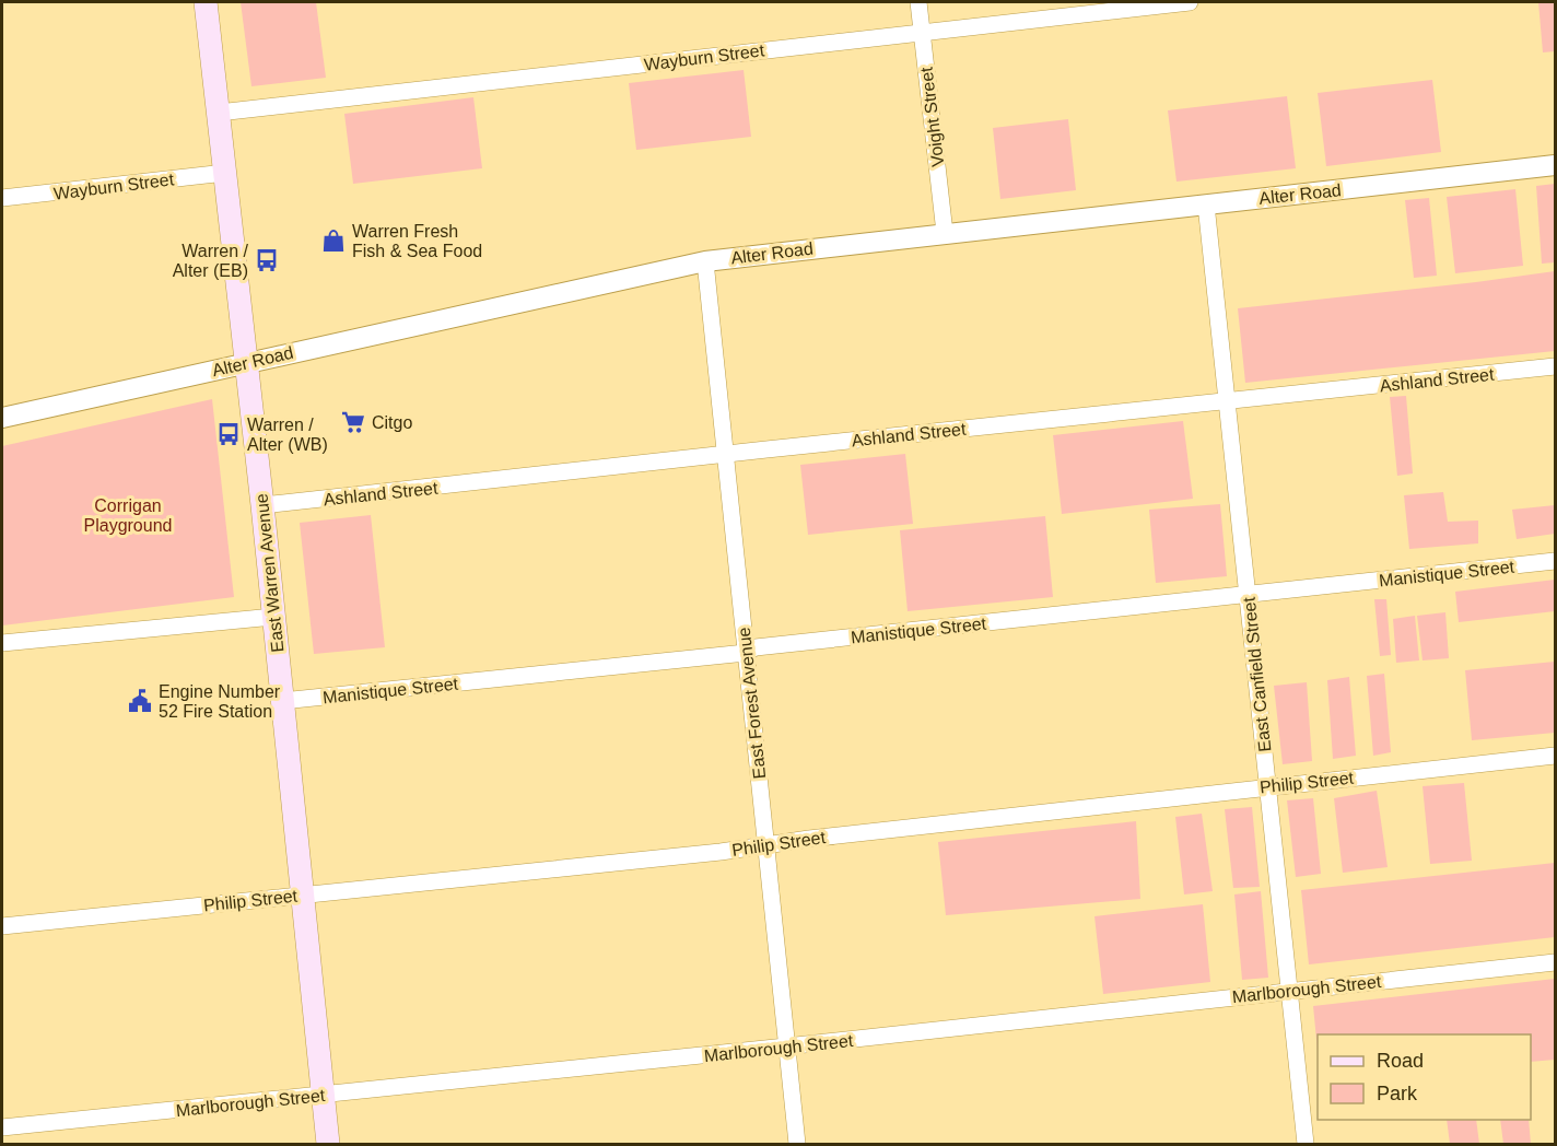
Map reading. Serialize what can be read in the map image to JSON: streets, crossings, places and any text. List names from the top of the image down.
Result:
{
  "streets": {
    "main road": ["East Warren Avenue"],
    "street": [
      "Wayburn Street",
      "Voight Street",
      "Alter Road",
      "Ashland Street",
      "Manistique Street",
      "East Canfield Street",
      "East Forest Avenue",
      "Philip Street",
      "Marlborough Street"
    ]
  },
  "crossings": [
    ["Wayburn Street", "Voight Street"],
    ["Wayburn Street", "East Warren Avenue"],
    ["Voight Street", "Alter Road"],
    ["Alter Road", "East Warren Avenue"],
    ["Alter Road", "East Canfield Street"],
    ["Alter Road", "East Forest Avenue"],
    ["Ashland Street", "East Warren Avenue"],
    ["Ashland Street", "East Canfield Street"],
    ["Ashland Street", "East Forest Avenue"],
    ["East Warren Avenue", "Manistique Street"],
    ["East Warren Avenue", "Philip Street"],
    ["East Warren Avenue", "Marlborough Street"],
    ["Manistique Street", "East Canfield Street"],
    ["Manistique Street", "East Forest Avenue"],
    ["East Canfield Street", "Philip Street"],
    ["East Canfield Street", "Marlborough Street"],
    ["East Forest Avenue", "Philip Street"],
    ["East Forest Avenue", "Marlborough Street"]
  ],
  "parks": ["Corrigan Playground"],
  "places": {
    "shop": ["Warren Fresh Fish & Sea Food"],
    "bus stop": ["Warren / Alter (EB)", "Warren / Alter (WB)"],
    "supermarket": ["Citgo"],
    "public building": ["Engine Number 52 Fire Station"]
  },
  "legend": ["Road", "Park"]
}
